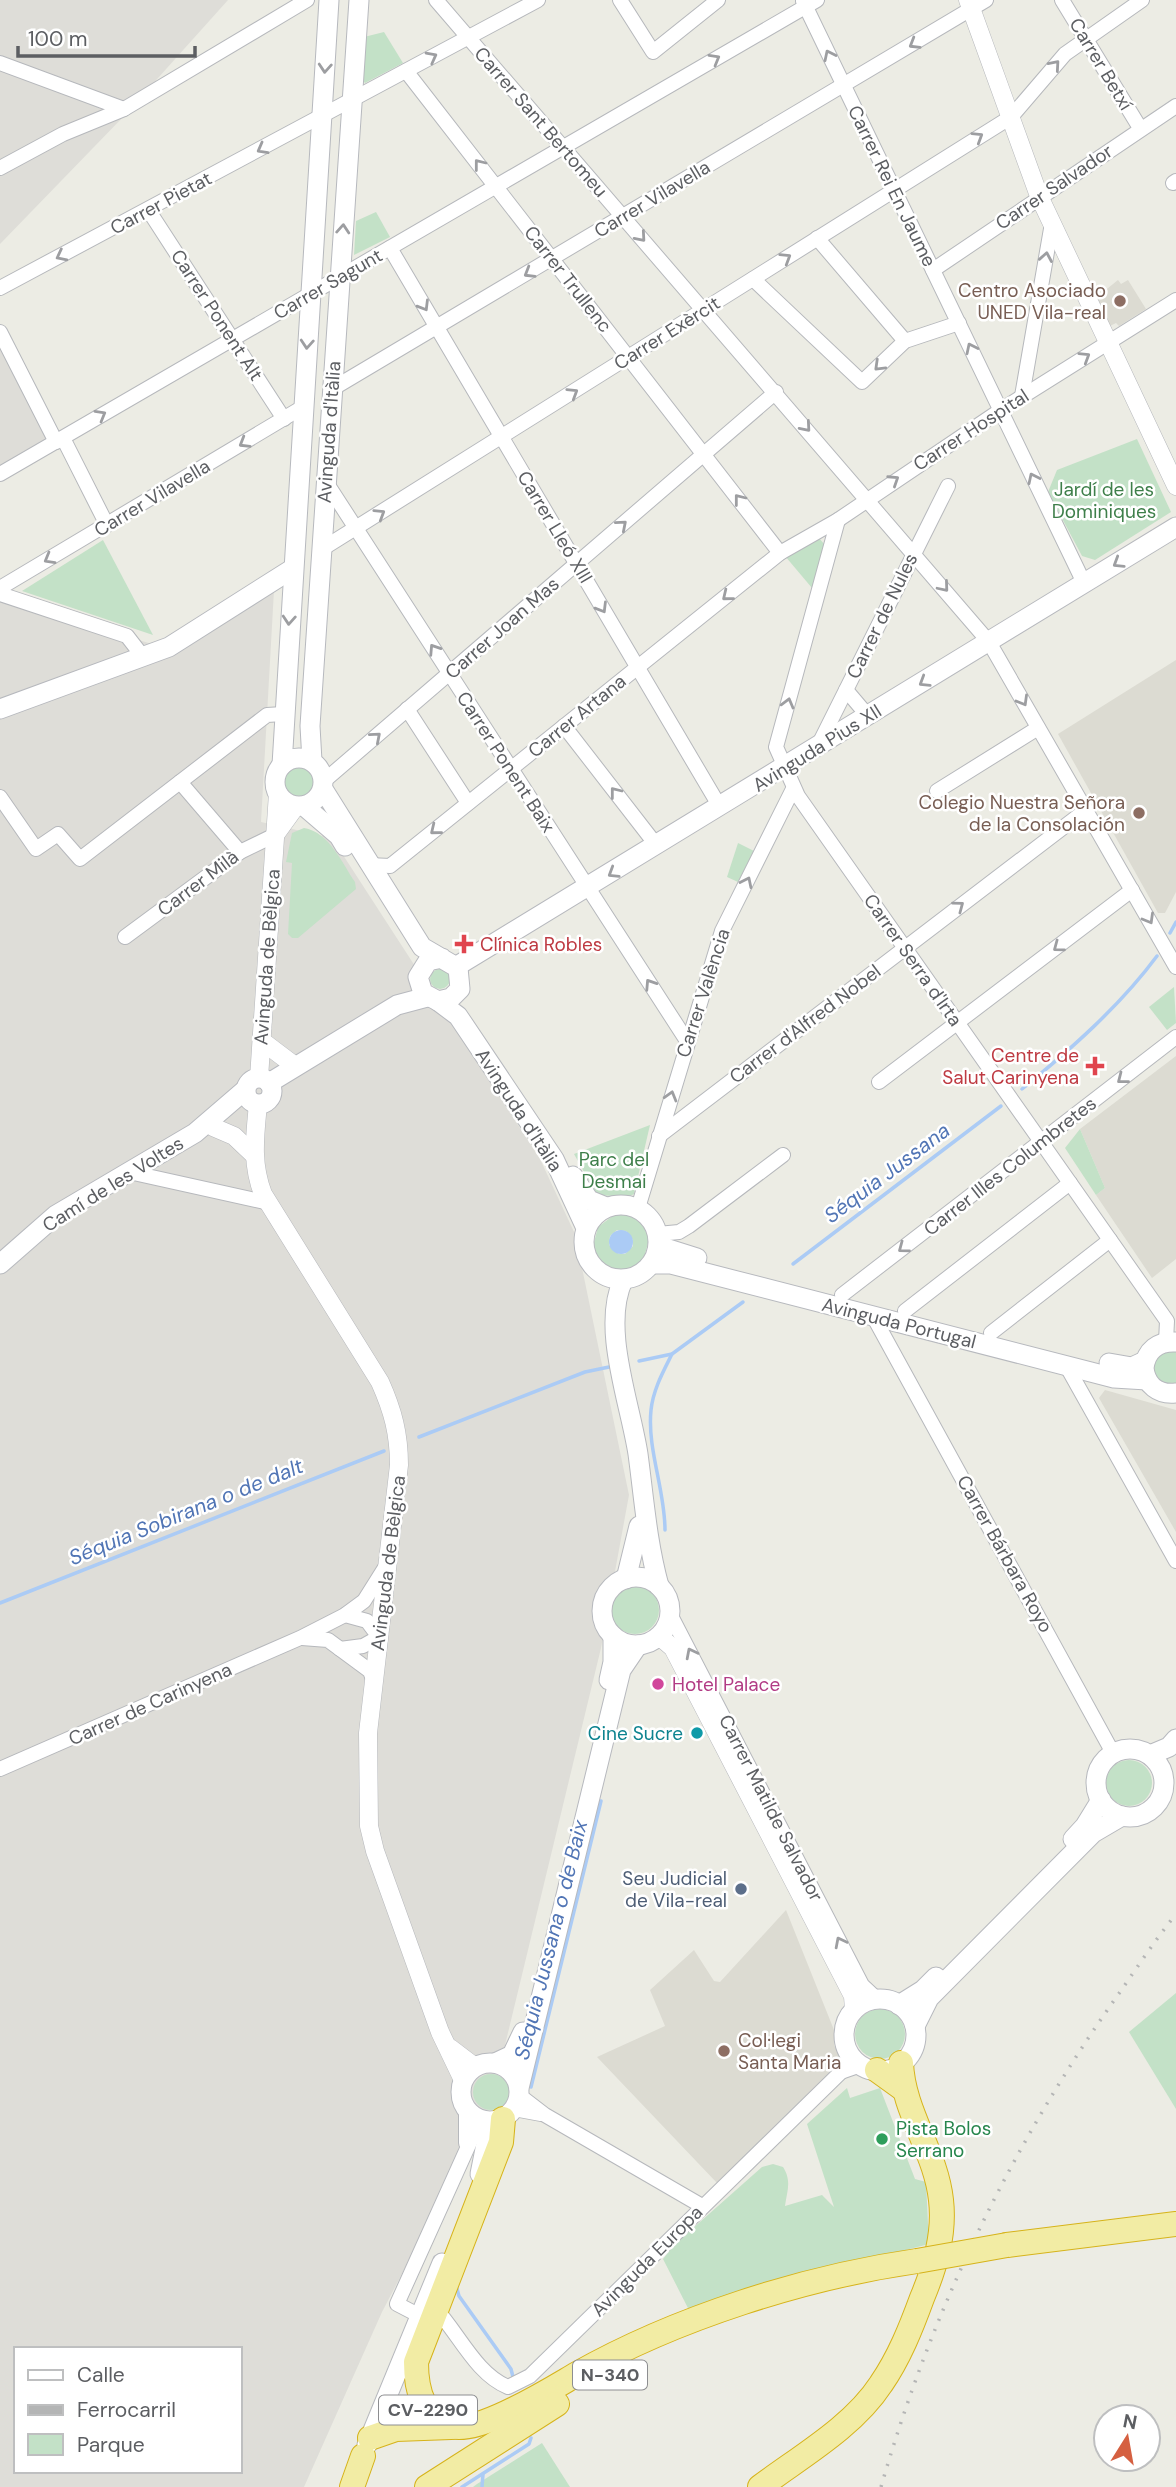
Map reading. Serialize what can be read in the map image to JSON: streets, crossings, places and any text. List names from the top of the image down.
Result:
{
  "streets": {
    "highway": ["N-340", "CV-2290"],
    "main road": [
      "Avinguda d'Itàlia",
      "Avinguda Pius XII",
      "Camí de les Voltes",
      "Avinguda Portugal"
    ],
    "street": [
      "Carrer Betxí",
      "Carrer Sant Bertomeu",
      "Carrer Rei En Jaume",
      "Carrer Salvador",
      "Carrer Vilavella",
      "Carrer Pietat",
      "Carrer Trullenc",
      "Carrer Sagunt",
      "Carrer Ponent Alt",
      "Carrer Exèrcit",
      "Carrer Hospital",
      "Carrer Lleó XIII",
      "Carrer de Nules",
      "Carrer Joan Mas",
      "Carrer Artana",
      "Carrer Ponent Baix",
      "Carrer Milà",
      "Avinguda de Bèlgica",
      "Carrer Serra d'Irta",
      "Carrer València",
      "Carrer d'Alfred Nobel",
      "Carrer Illes Columbretes",
      "Carrer Bárbara Royo",
      "Carrer de Carinyena",
      "Carrer Matilde Salvador",
      "Avinguda Europa"
    ]
  },
  "crossings": [
    ["Carrer Betxí", "Carrer Salvador"],
    ["Carrer Betxí", "Carrer Exèrcit"],
    ["Carrer Sant Bertomeu", "Carrer Vilavella"],
    ["Carrer Sant Bertomeu", "Carrer Sagunt"],
    ["Carrer Sant Bertomeu", "Carrer Exèrcit"],
    ["Carrer Sant Bertomeu", "Carrer Hospital"],
    ["Carrer Sant Bertomeu", "Carrer de Nules"],
    ["Carrer Sant Bertomeu", "Carrer Joan Mas"],
    ["Carrer Sant Bertomeu", "Avinguda Pius XII"],
    ["Carrer Sant Bertomeu", "Carrer d'Alfred Nobel"],
    ["Carrer Rei En Jaume", "Carrer Salvador"],
    ["Carrer Rei En Jaume", "Carrer Vilavella"],
    ["Carrer Rei En Jaume", "Carrer Sagunt"],
    ["Carrer Rei En Jaume", "Carrer Exèrcit"],
    ["Carrer Rei En Jaume", "Carrer Hospital"],
    ["Carrer Rei En Jaume", "Avinguda Pius XII"],
    ["Carrer Vilavella", "Carrer Trullenc"],
    ["Carrer Vilavella", "Carrer Ponent Alt"],
    ["Carrer Vilavella", "Avinguda d'Itàlia"],
    ["Carrer Vilavella", "Carrer Lleó XIII"],
    ["Carrer Pietat", "Carrer Ponent Alt"],
    ["Carrer Pietat", "Avinguda d'Itàlia"],
    ["Carrer Trullenc", "Carrer Sagunt"],
    ["Carrer Trullenc", "Carrer Exèrcit"],
    ["Carrer Trullenc", "Carrer Joan Mas"],
    ["Carrer Trullenc", "Carrer Artana"],
    ["Carrer Sagunt", "Carrer Ponent Alt"],
    ["Carrer Sagunt", "Avinguda d'Itàlia"],
    ["Carrer Sagunt", "Carrer Lleó XIII"],
    ["Carrer Exèrcit", "Avinguda d'Itàlia"],
    ["Carrer Exèrcit", "Carrer Lleó XIII"],
    ["Carrer Exèrcit", "Carrer Ponent Baix"],
    ["Carrer Hospital", "Carrer Artana"],
    ["Avinguda d'Itàlia", "Carrer Joan Mas"],
    ["Avinguda d'Itàlia", "Avinguda Pius XII"],
    ["Avinguda d'Itàlia", "Carrer Ponent Baix"],
    ["Avinguda d'Itàlia", "Avinguda de Bèlgica"],
    ["Avinguda d'Itàlia", "Carrer València"],
    ["Avinguda d'Itàlia", "Avinguda Portugal"],
    ["Carrer Lleó XIII", "Carrer Joan Mas"],
    ["Carrer Lleó XIII", "Carrer Artana"],
    ["Carrer Lleó XIII", "Avinguda Pius XII"],
    ["Carrer de Nules", "Avinguda Pius XII"],
    ["Carrer Joan Mas", "Carrer Ponent Baix"],
    ["Carrer Joan Mas", "Avinguda de Bèlgica"],
    ["Carrer Artana", "Carrer Ponent Baix"],
    ["Avinguda Pius XII", "Carrer Ponent Baix"],
    ["Avinguda Pius XII", "Carrer Serra d'Irta"],
    ["Carrer Ponent Baix", "Carrer València"],
    ["Carrer Milà", "Avinguda de Bèlgica"],
    ["Avinguda de Bèlgica", "Camí de les Voltes"],
    ["Avinguda de Bèlgica", "Carrer de Carinyena"],
    ["Carrer Serra d'Irta", "Carrer València"],
    ["Carrer Serra d'Irta", "Carrer d'Alfred Nobel"],
    ["Carrer Serra d'Irta", "Carrer Illes Columbretes"],
    ["Carrer València", "Carrer d'Alfred Nobel"],
    ["Carrer València", "Avinguda Portugal"],
    ["Carrer Illes Columbretes", "Avinguda Portugal"],
    ["Avinguda Portugal", "Carrer Bárbara Royo"],
    ["Carrer Matilde Salvador", "Avinguda Europa"],
    ["Carrer Matilde Salvador", "CV-2290"],
    ["Avinguda Europa", "CV-2290"],
    ["N-340", "CV-2290"]
  ],
  "one_way": [
    "Carrer Sant Bertomeu",
    "Carrer Vilavella",
    "Carrer Trullenc",
    "Carrer Sagunt",
    "Carrer Exèrcit",
    "Carrer Hospital",
    "Carrer Joan Mas",
    "Carrer Artana",
    "Avinguda Pius XII",
    "Carrer Ponent Baix",
    "Carrer València"
  ],
  "water": ["Séquia Jussana", "Séquia Sobirana o de dalt", "Séquia Jussana o de Baix"],
  "parks": ["Jardí de les Dominiques", "Parc del Desmai"],
  "places": {
    "other": [
      "Centro Asociado UNED Vila-real",
      "Colegio Nuestra Señora de la Consolación",
      "Hotel Palace",
      "Cine Sucre",
      "Seu Judicial de Vila-real",
      "Col·legi Santa Maria",
      "Pista Bolos Serrano"
    ],
    "health": ["Clínica Robles", "Centre de Salut Carinyena"]
  },
  "legend": ["Calle", "Ferrocarril", "Parque"],
  "scale_bar": "100 m",
  "north": "top"
}
